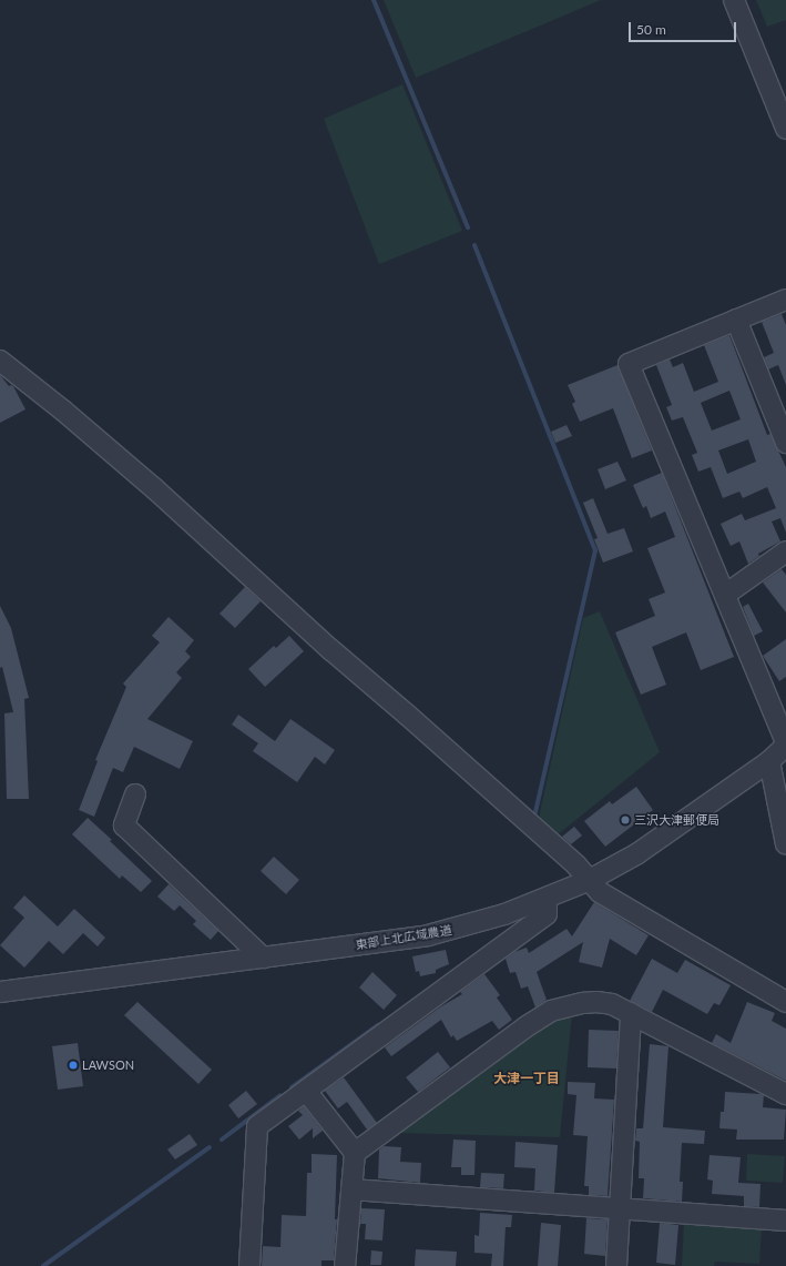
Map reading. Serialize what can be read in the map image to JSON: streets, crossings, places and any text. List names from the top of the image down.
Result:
{
  "streets": {
    "street": ["東部上北広域農道"]
  },
  "districts": ["大津一丁目"],
  "places": ["三沢大津郵便局", "LAWSON"],
  "scale_bar": "50 m"
}
